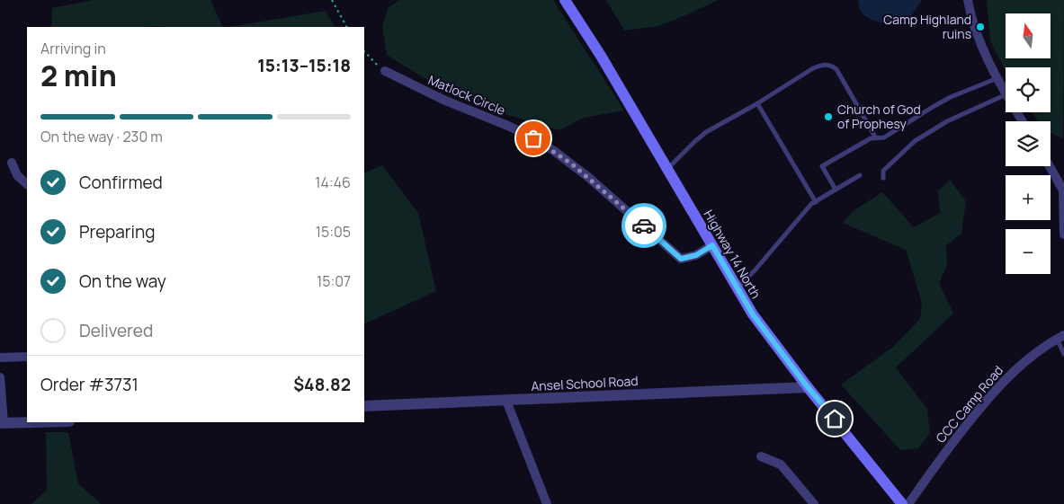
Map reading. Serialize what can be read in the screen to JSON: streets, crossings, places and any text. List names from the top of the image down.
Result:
{
  "streets": {
    "main road": ["Highway 14 North"],
    "street": ["Matlock Circle", "Ansel School Road", "CCC Camp Road"]
  },
  "crossings": [
    ["Matlock Circle", "Highway 14 North"],
    ["Highway 14 North", "Ansel School Road"]
  ],
  "places": ["Camp Highland ruins", "Church of God of Prophesy"],
  "north": "top",
  "page": {
    "map_buttons": ["+", "−"],
    "heading": ["2 min", "Arriving in", "15:13–15:18"],
    "panel": ["Order #3731", "$48.82"],
    "bar": "On the way · 230 m",
    "list": [
      ["Confirmed", "14:46"],
      ["Preparing", "15:05"],
      ["On the way", "15:07"],
      "Delivered"
    ]
  }
}
